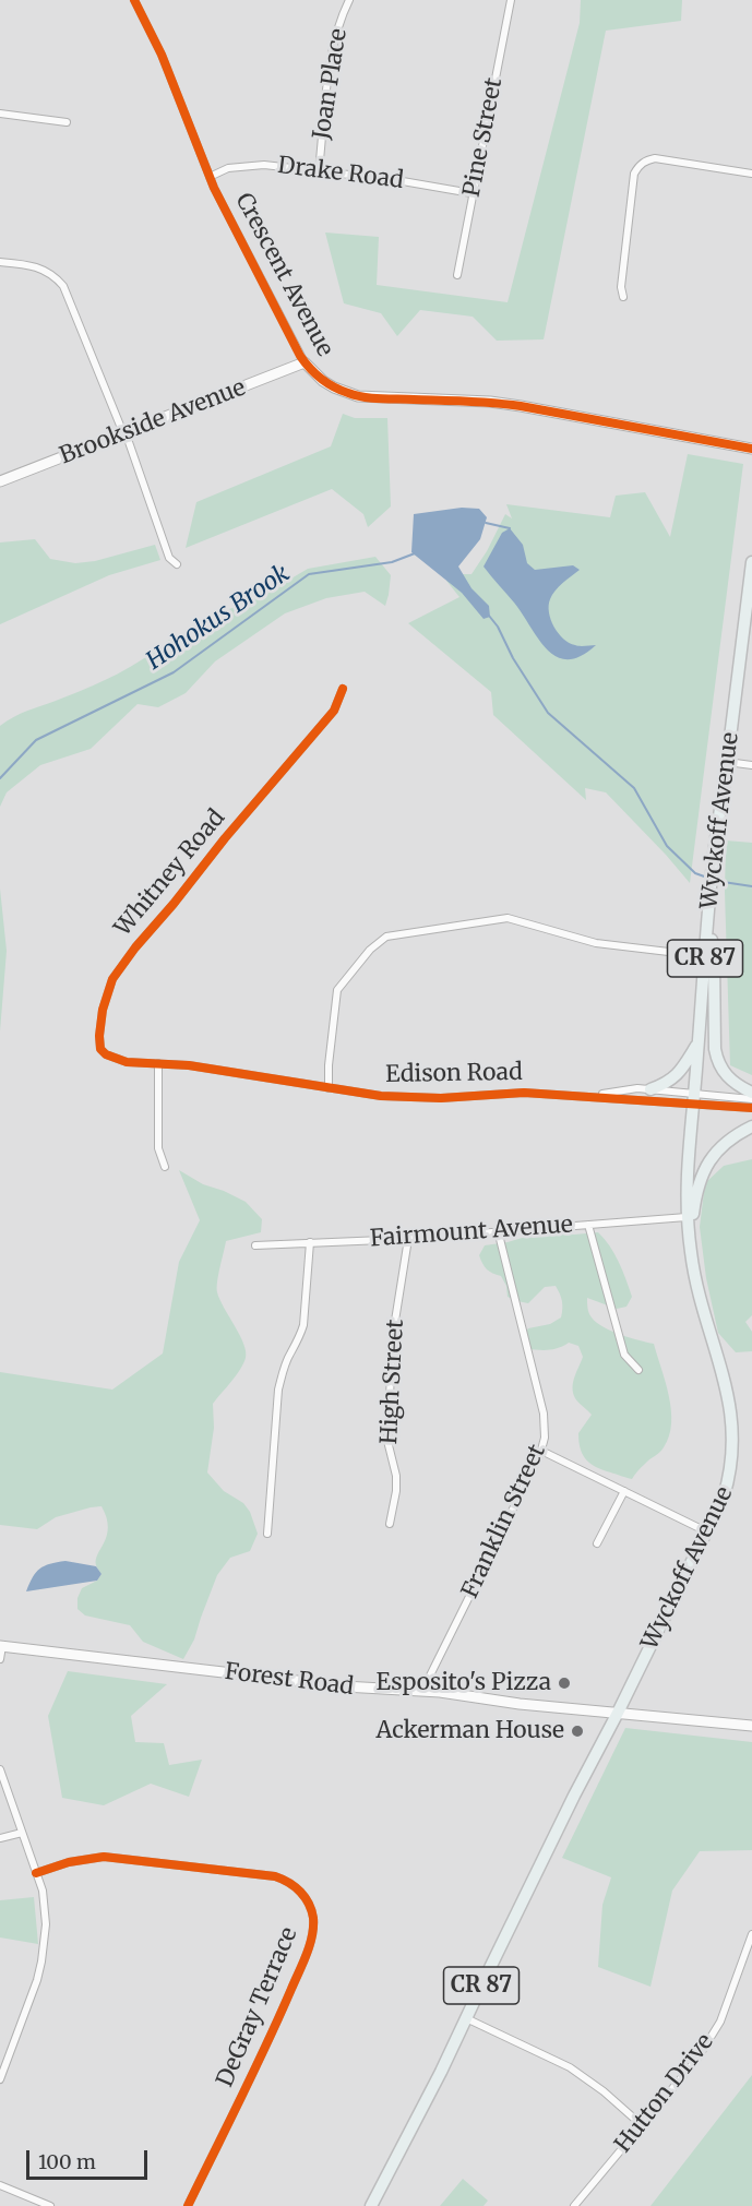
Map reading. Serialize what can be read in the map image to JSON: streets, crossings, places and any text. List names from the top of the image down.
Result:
{
  "streets": {
    "main road": ["Wyckoff Avenue", "CR 87"],
    "street": [
      "Joan Place",
      "Pine Street",
      "Drake Road",
      "Crescent Avenue",
      "Brookside Avenue",
      "Whitney Road",
      "Edison Road",
      "Fairmount Avenue",
      "High Street",
      "Franklin Street",
      "Forest Road",
      "DeGray Terrace",
      "Hutton Drive"
    ]
  },
  "crossings": [
    ["Joan Place", "Drake Road"],
    ["Pine Street", "Drake Road"],
    ["Drake Road", "Crescent Avenue"],
    ["Crescent Avenue", "Brookside Avenue"],
    ["Wyckoff Avenue", "Edison Road"],
    ["Wyckoff Avenue", "Fairmount Avenue"],
    ["Wyckoff Avenue", "Forest Road"],
    ["Whitney Road", "Edison Road"],
    ["Fairmount Avenue", "High Street"],
    ["Fairmount Avenue", "Franklin Street"],
    ["Franklin Street", "Forest Road"]
  ],
  "water": ["Hohokus Brook"],
  "places": ["Esposito's Pizza", "Ackerman House"],
  "scale_bar": "100 m"
}
